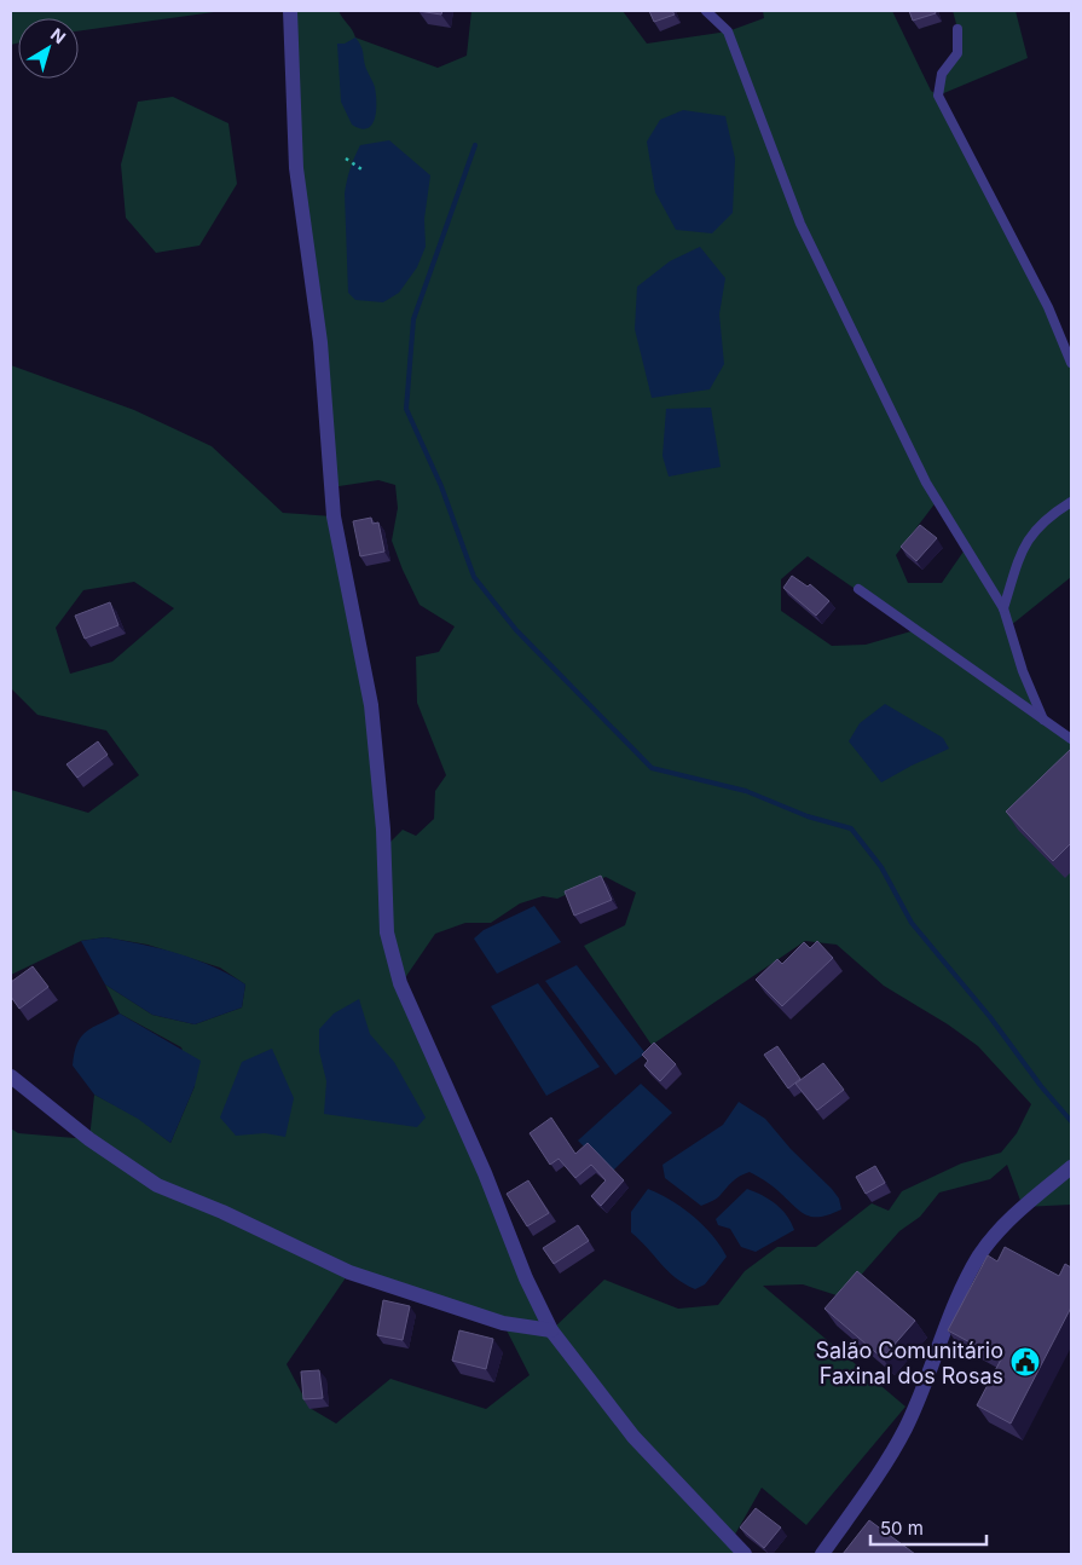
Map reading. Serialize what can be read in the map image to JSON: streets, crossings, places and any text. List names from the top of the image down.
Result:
{
  "places": {
    "public building": ["Salão Comunitário Faxinal dos Rosas"]
  },
  "scale_bar": "50 m",
  "north": "top right"
}
